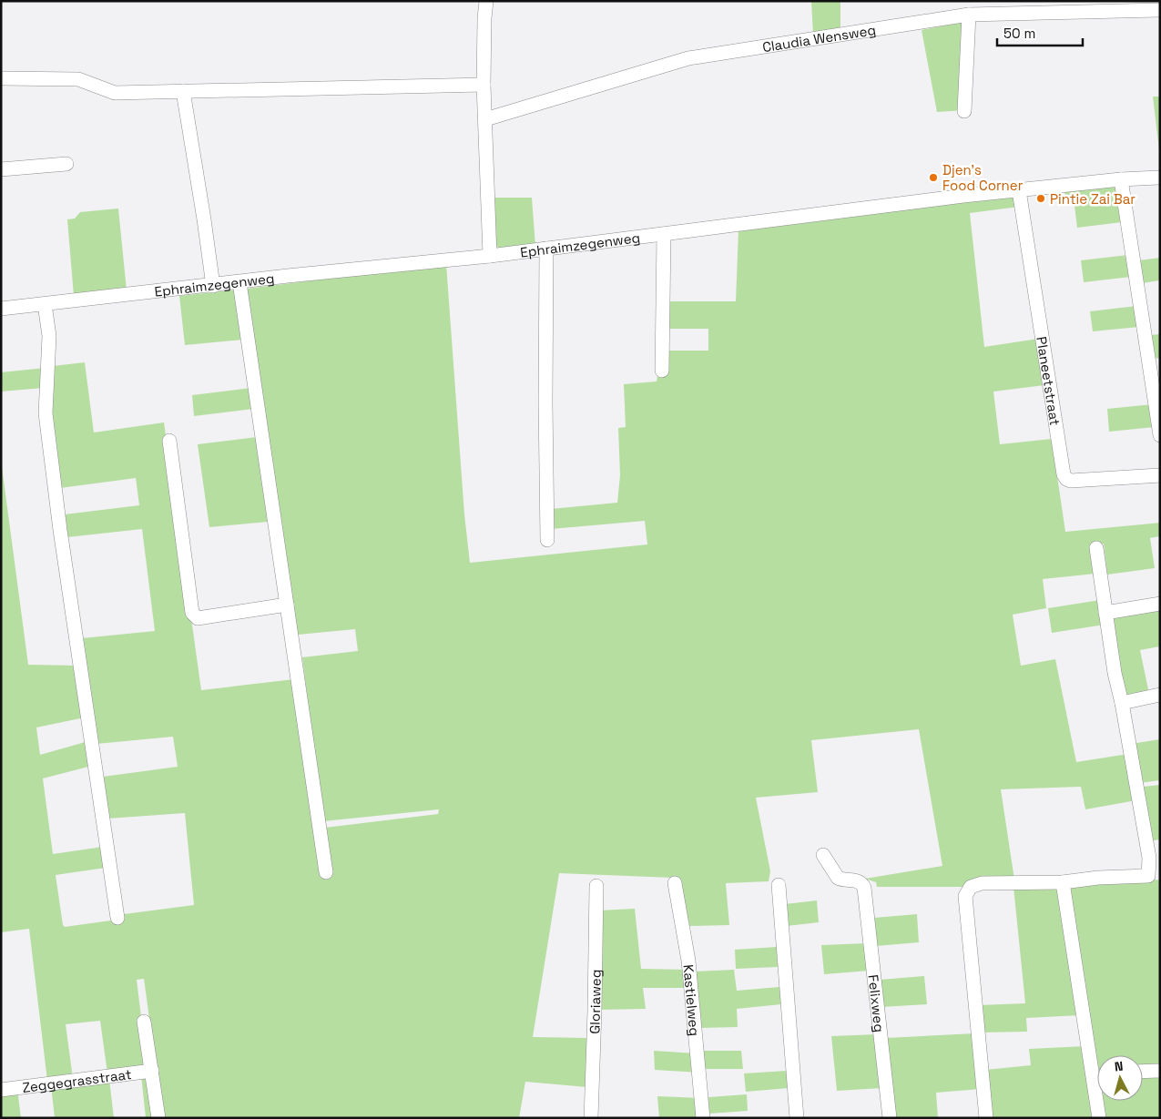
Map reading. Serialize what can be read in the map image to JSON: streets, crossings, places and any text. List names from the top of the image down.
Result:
{
  "streets": {
    "street": [
      "Claudia Wensweg",
      "Ephraimzegenweg",
      "Planeetstraat",
      "Kastielweg",
      "Gloriaweg",
      "Felixweg",
      "Zeggegrasstraat"
    ]
  },
  "crossings": [
    ["Ephraimzegenweg", "Planeetstraat"]
  ],
  "places": ["Djen's Food Corner", "Pintie Zai Bar"],
  "scale_bar": "50 m",
  "north": "top"
}
